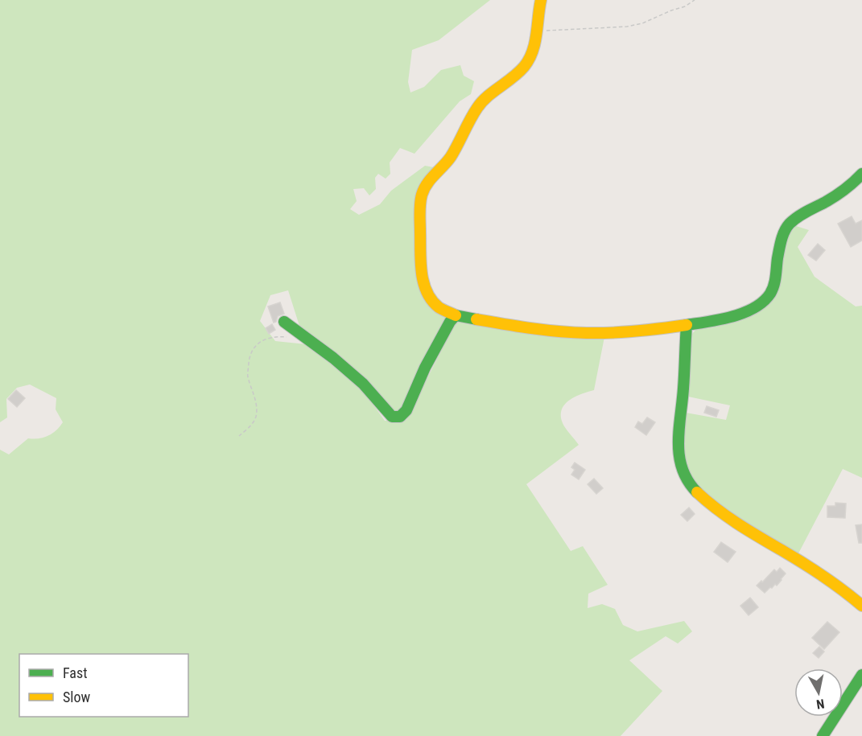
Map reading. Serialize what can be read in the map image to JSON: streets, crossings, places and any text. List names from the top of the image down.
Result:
{
  "legend": ["Fast", "Slow"],
  "north": "bottom"
}
